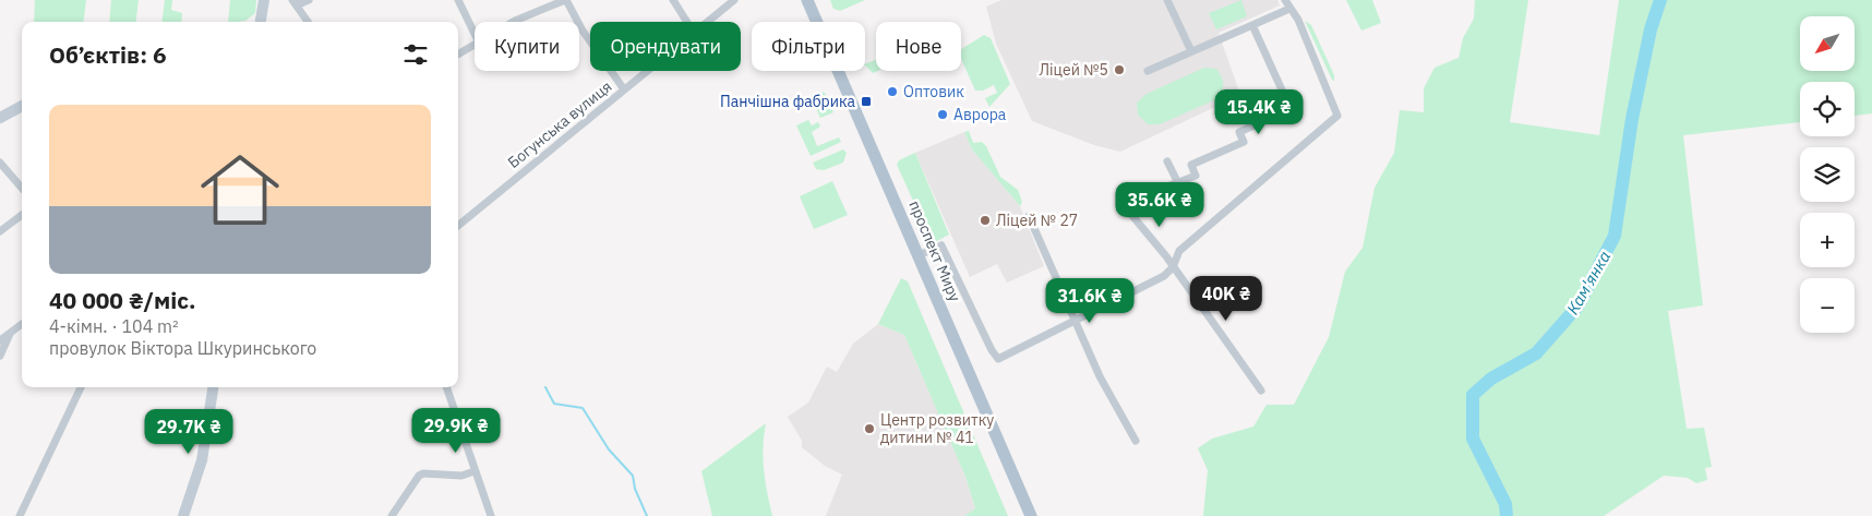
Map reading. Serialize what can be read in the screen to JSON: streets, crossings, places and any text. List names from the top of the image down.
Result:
{
  "streets": {
    "main road": ["проспект Миру"],
    "street": ["Богунська вулиця"]
  },
  "water": ["Кам'янка"],
  "places": {
    "other": [
      "Ліцей №5",
      "Оптовик",
      "Аврора",
      "Ліцей № 27",
      "Центр розвитку дитини № 41"
    ],
    "transit": ["Панчішна фабрика"]
  },
  "north": "bottom left",
  "page": {
    "map_buttons": ["+", "−"],
    "chip": [
      "Купити",
      "Орендувати",
      "Фільтри",
      "Нове"
    ],
    "heading": "Об’єктів: 6",
    "list": [
      {
        "name": "40 000 ₴/міс.",
        "note": "4-кімн. · 104 m² · провулок Віктора Шкуринського"
      }
    ],
    "price": [
      "15.4K ₴",
      "35.6K ₴",
      "40K ₴",
      "31.6K ₴",
      "29.9K ₴",
      "29.7K ₴"
    ]
  }
}
